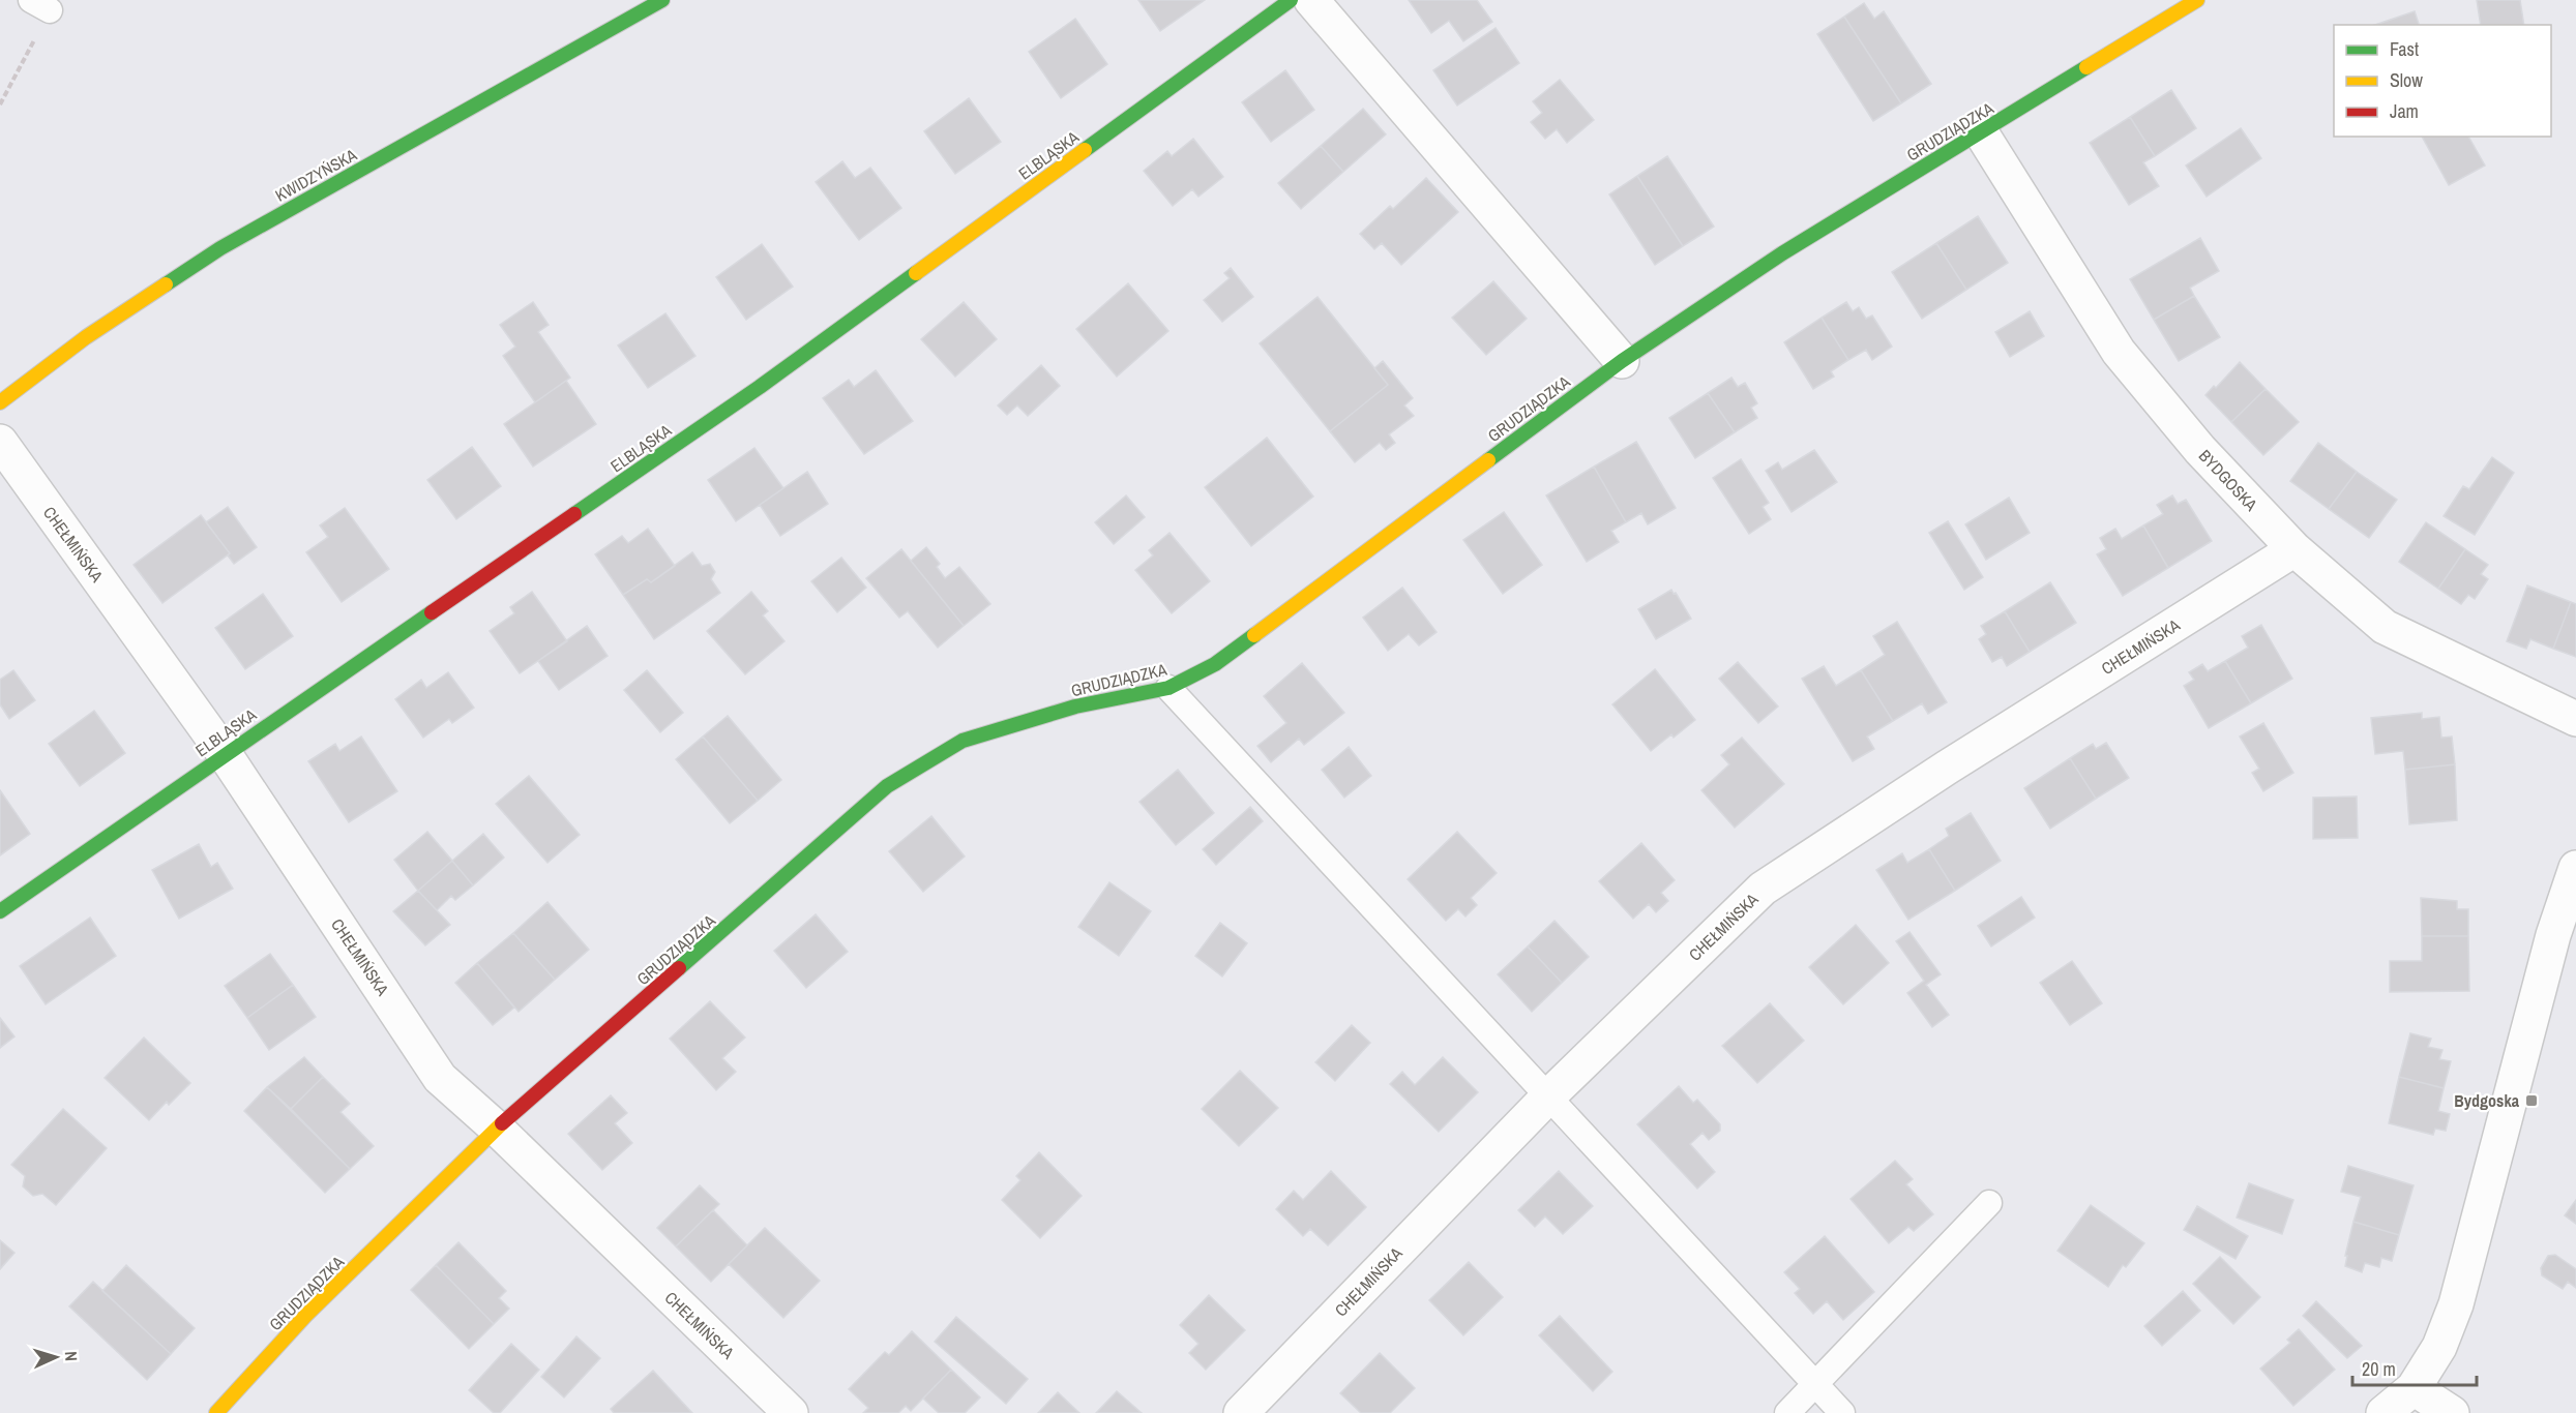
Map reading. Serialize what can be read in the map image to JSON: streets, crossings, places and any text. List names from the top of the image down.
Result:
{
  "streets": {
    "street": [
      "GRUDZIĄDZKA",
      "ELBLĄSKA",
      "KWIDZYŃSKA",
      "BYDGOSKA",
      "CHEŁMIŃSKA"
    ]
  },
  "crossings": [
    ["GRUDZIĄDZKA", "BYDGOSKA"],
    ["GRUDZIĄDZKA", "CHEŁMIŃSKA"],
    ["ELBLĄSKA", "CHEŁMIŃSKA"],
    ["BYDGOSKA", "CHEŁMIŃSKA"]
  ],
  "places": {
    "transit": ["Bydgoska"]
  },
  "legend": ["Fast", "Slow", "Jam"],
  "scale_bar": "20 m",
  "north": "right"
}
